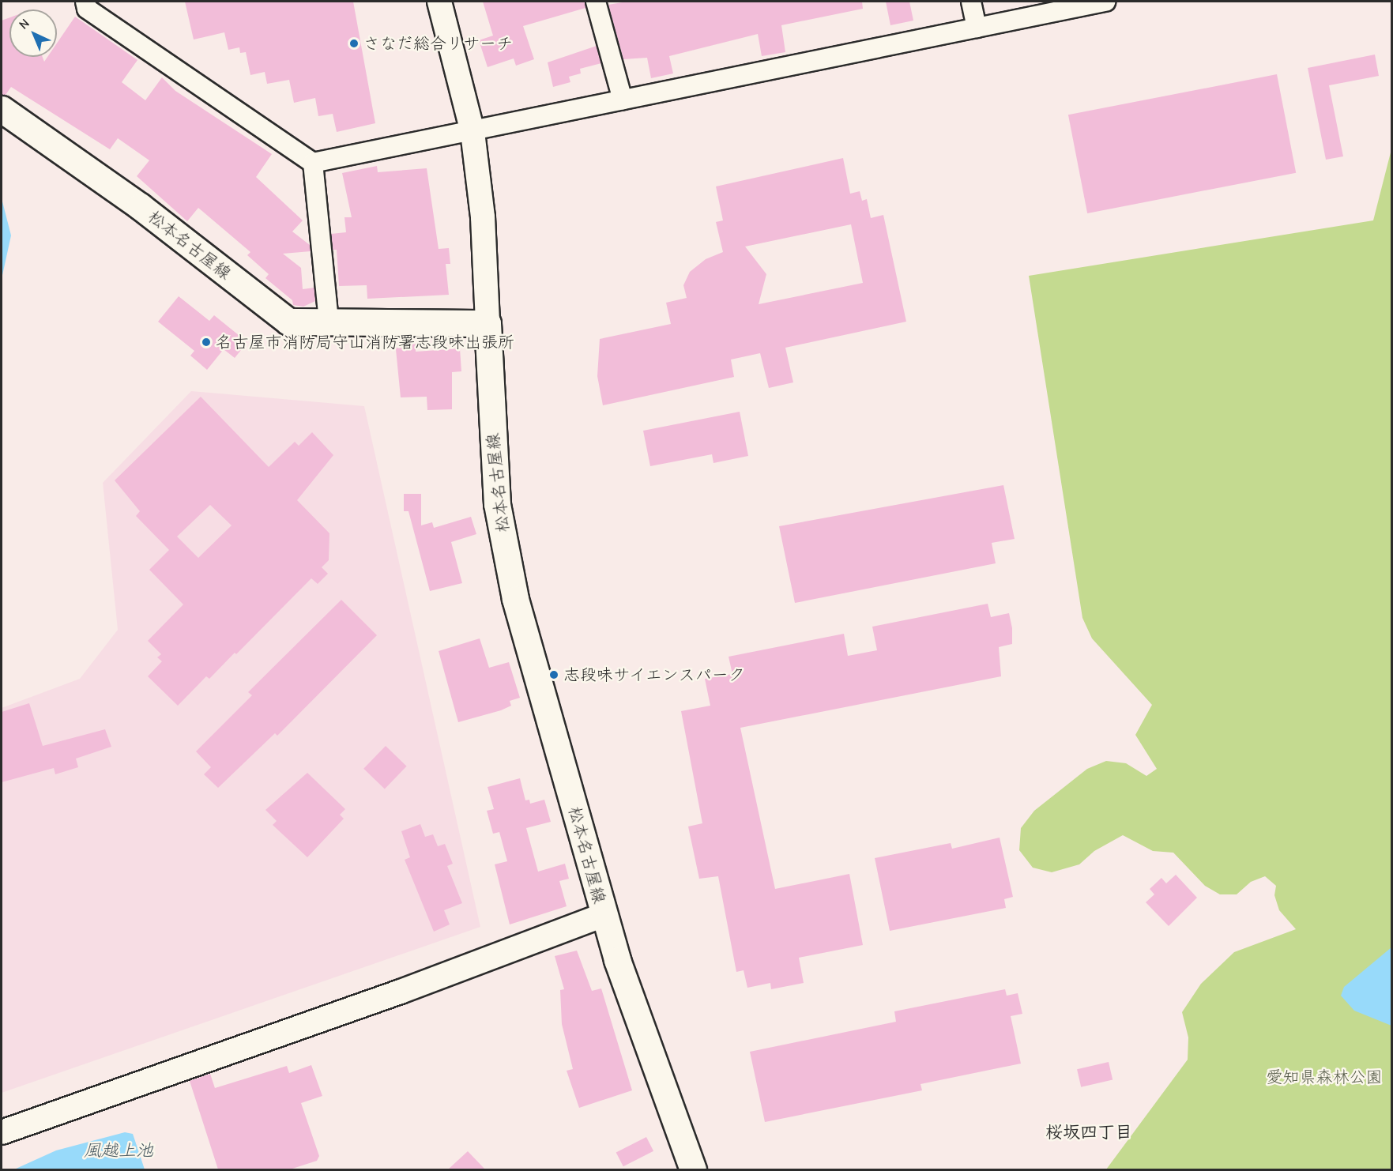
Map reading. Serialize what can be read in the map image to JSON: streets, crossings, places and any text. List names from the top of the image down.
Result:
{
  "streets": {
    "main road": ["松本名古屋線"]
  },
  "districts": ["桜坂四丁目"],
  "water": ["風越上池"],
  "parks": ["愛知県森林公園"],
  "places": ["さなだ総合リサーチ", "名古屋市消防局守山消防署志段味出張所", "志段味サイエンスパーク"],
  "north": "top left"
}
